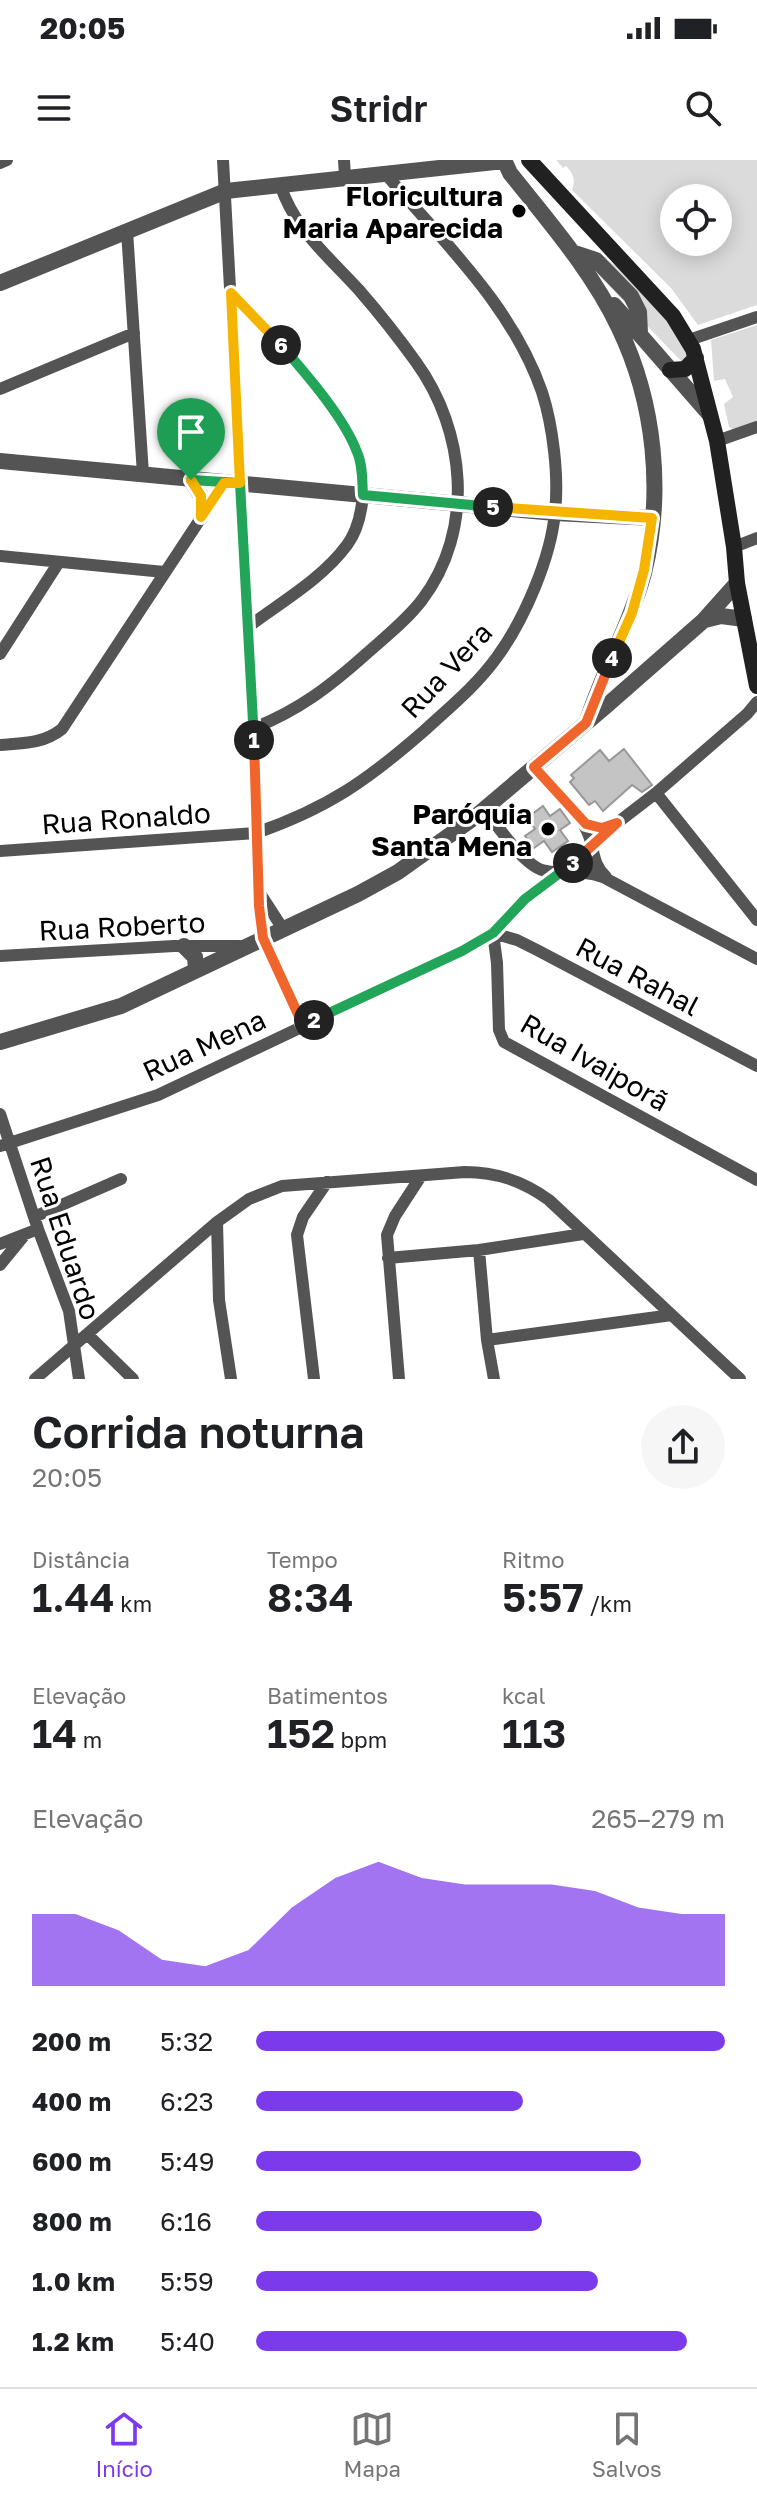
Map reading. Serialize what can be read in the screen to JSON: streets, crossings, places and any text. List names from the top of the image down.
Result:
{
  "streets": {
    "street": [
      "Rua Vera",
      "Rua Ronaldo",
      "Rua Roberto",
      "Rua Rahal",
      "Rua Mena",
      "Rua Ivaiporã",
      "Rua Eduardo"
    ]
  },
  "crossings": [
    ["Rua Vera", "Rua Ronaldo"],
    ["Rua Rahal", "Rua Mena"],
    ["Rua Rahal", "Rua Ivaiporã"],
    ["Rua Mena", "Rua Ivaiporã"],
    ["Rua Mena", "Rua Eduardo"]
  ],
  "places": ["Floricultura Maria Aparecida", "Paróquia Santa Mena"],
  "page": {
    "status": "20:05",
    "header": "Stridr",
    "pins": [
      "6",
      "5",
      "4",
      "1",
      "3",
      "2"
    ],
    "heading": ["Corrida noturna", "20:05"],
    "stats": [
      ["Distância", "1.44 km"],
      ["Tempo", "8:34"],
      ["Ritmo", "5:57 /km"],
      ["Elevação", "14 m"],
      ["Batimentos", "152 bpm"],
      ["kcal", "113"]
    ],
    "chart": ["Elevação", "265–279 m"],
    "list": [
      {
        "name": "200 m",
        "note": "5:32"
      },
      {
        "name": "400 m",
        "note": "6:23"
      },
      {
        "name": "600 m",
        "note": "5:49"
      },
      {
        "name": "800 m",
        "note": "6:16"
      },
      {
        "name": "1.0 km",
        "note": "5:59"
      },
      {
        "name": "1.2 km",
        "note": "5:40"
      }
    ],
    "tabs": ["Início", "Mapa", "Salvos"]
  }
}
